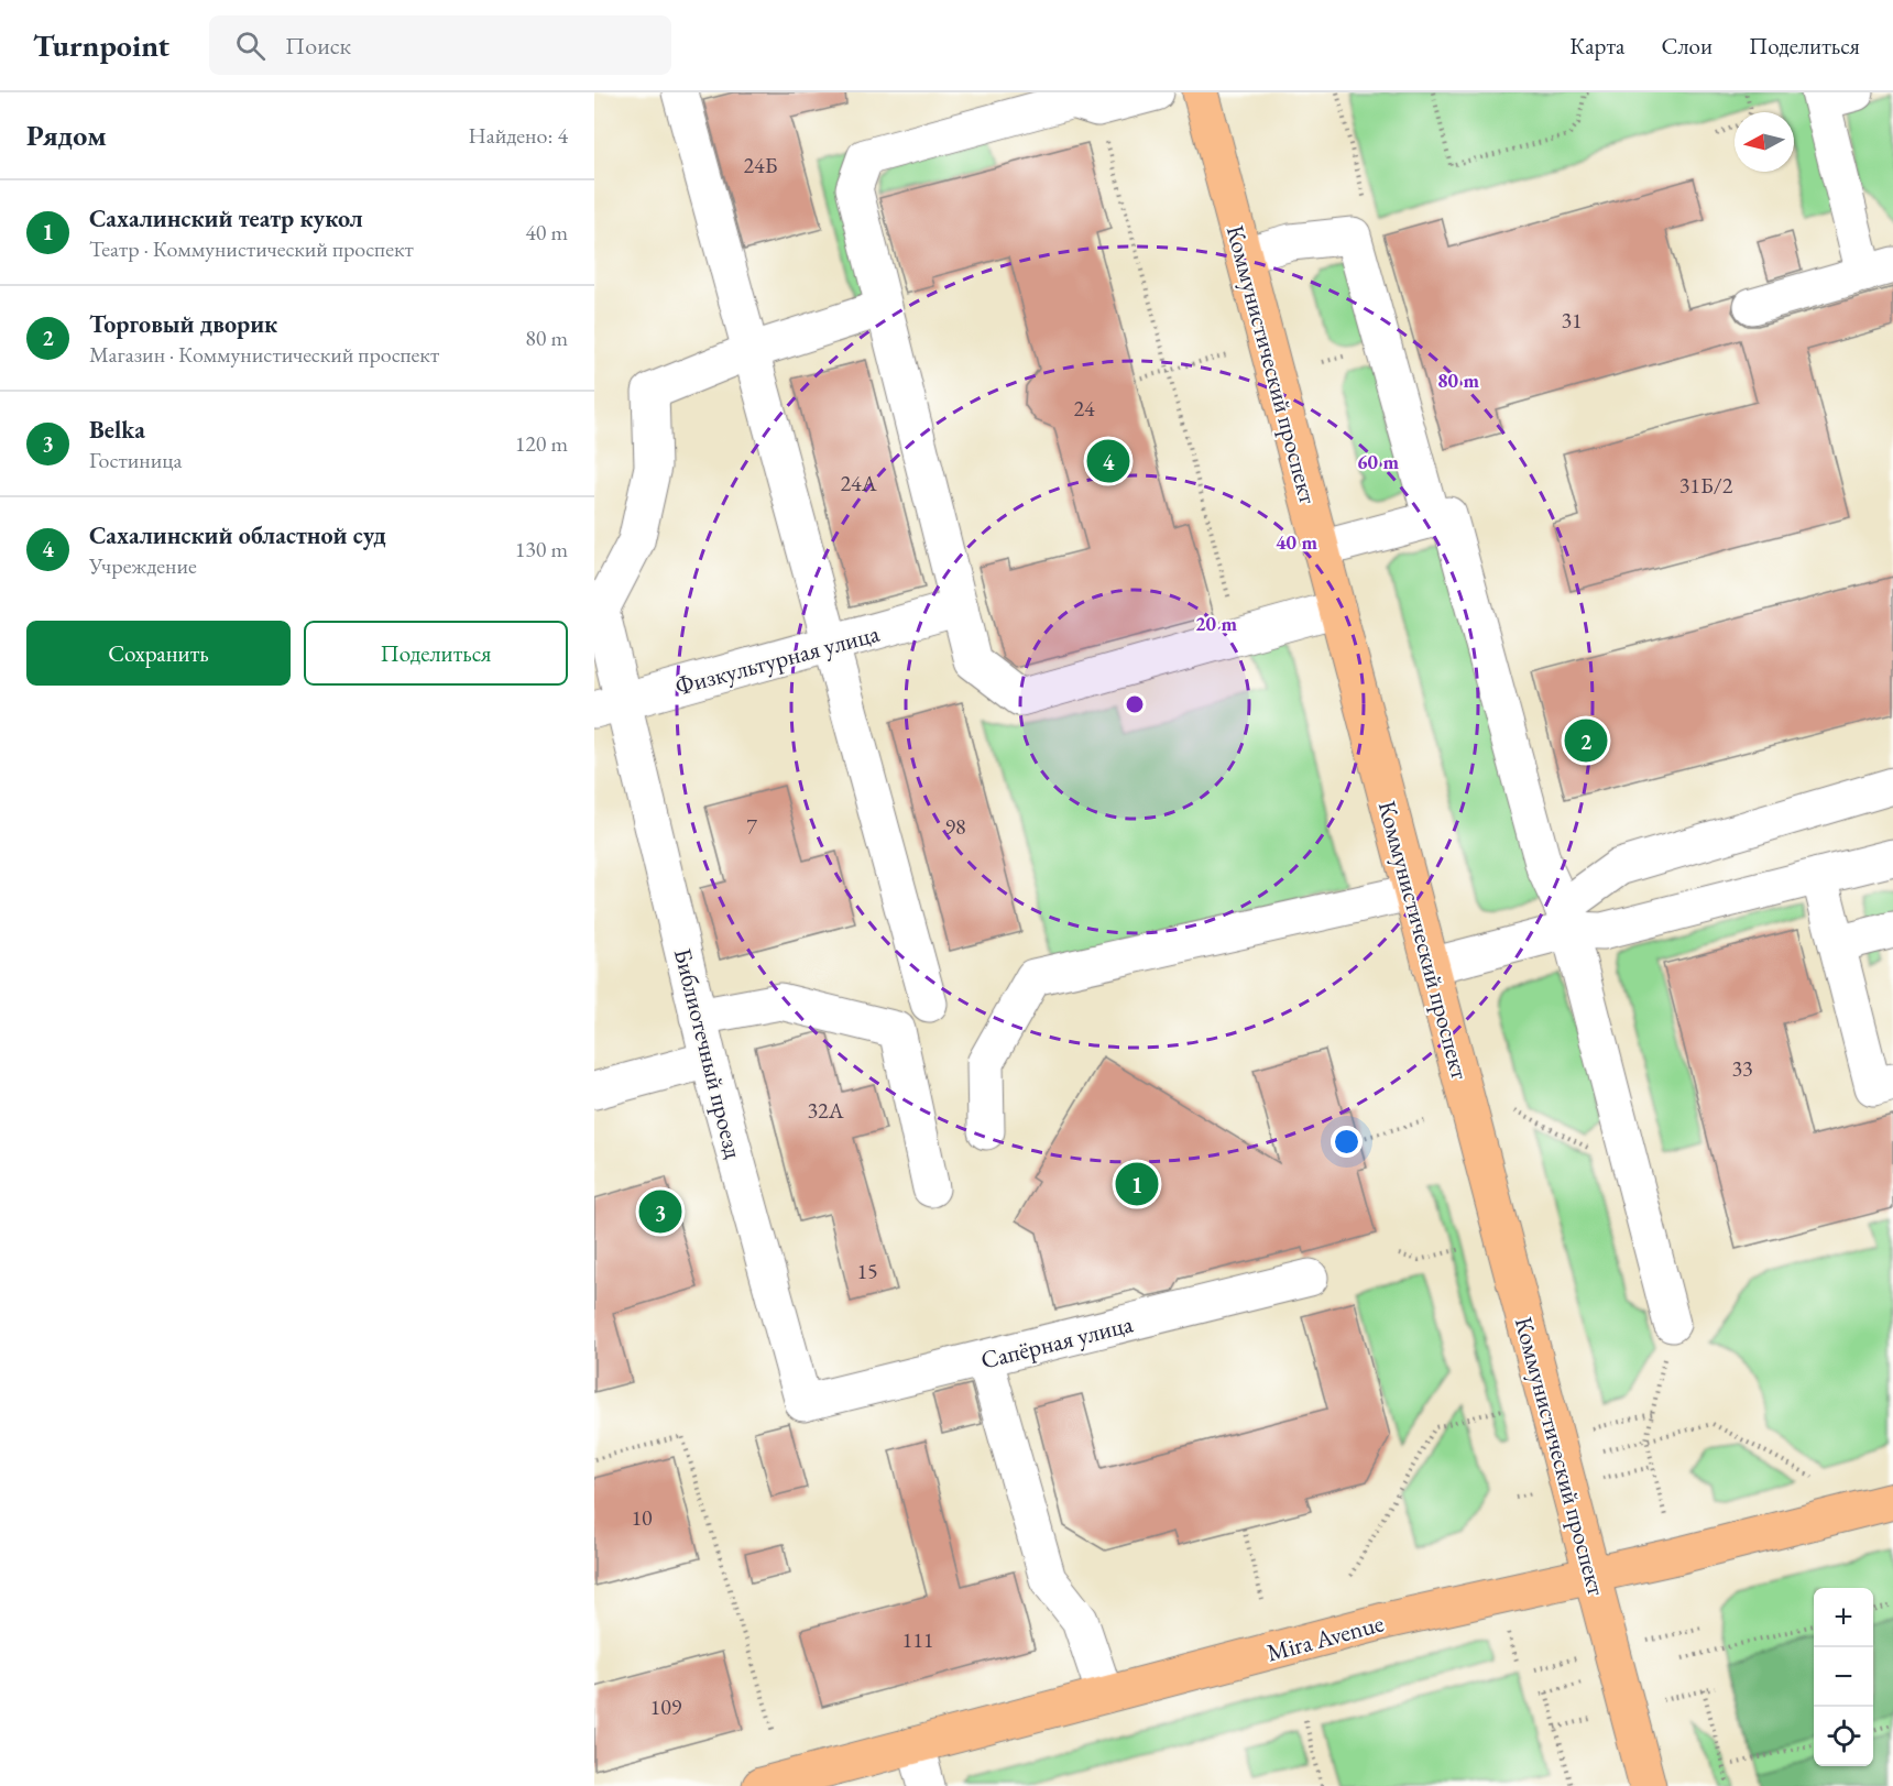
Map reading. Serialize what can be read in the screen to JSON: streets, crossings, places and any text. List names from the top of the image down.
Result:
{
  "streets": {
    "main road": ["Коммунистический проспект", "Mira Avenue"],
    "lane": ["Физкультурная улица", "Библиотечный проезд", "Сапёрная улица"]
  },
  "crossings": [
    ["Коммунистический проспект", "Mira Avenue"],
    ["Физкультурная улица", "Библиотечный проезд"],
    ["Библиотечный проезд", "Сапёрная улица"]
  ],
  "house_numbers": [
    "24Б",
    "31",
    "24",
    "24А",
    "31Б/2",
    "7",
    "98",
    "33",
    "32А",
    "15",
    "10",
    "111",
    "109"
  ],
  "north": "left",
  "page": {
    "header": "Turnpoint",
    "search": "Поиск",
    "nav": ["Карта", "Слои", "Поделиться"],
    "heading": ["Рядом", "Найдено: 4"],
    "list": [
      {
        "mark": "1",
        "name": "Сахалинский театр кукол",
        "note": "Театр · Коммунистический проспект",
        "value": "40 m"
      },
      {
        "mark": "2",
        "name": "Торговый дворик",
        "note": "Магазин · Коммунистический проспект",
        "value": "80 m"
      },
      {
        "mark": "3",
        "name": "Belka",
        "note": "Гостиница",
        "value": "120 m"
      },
      {
        "mark": "4",
        "name": "Сахалинский областной суд",
        "note": "Учреждение",
        "value": "130 m"
      }
    ],
    "pins": [
      "4",
      "2",
      "1",
      "3"
    ],
    "buttons": ["Сохранить", "Поделиться"],
    "map_buttons": ["+", "−"]
  },
  "rings": [
    "80 m",
    "60 m",
    "40 m",
    "20 m"
  ]
}
